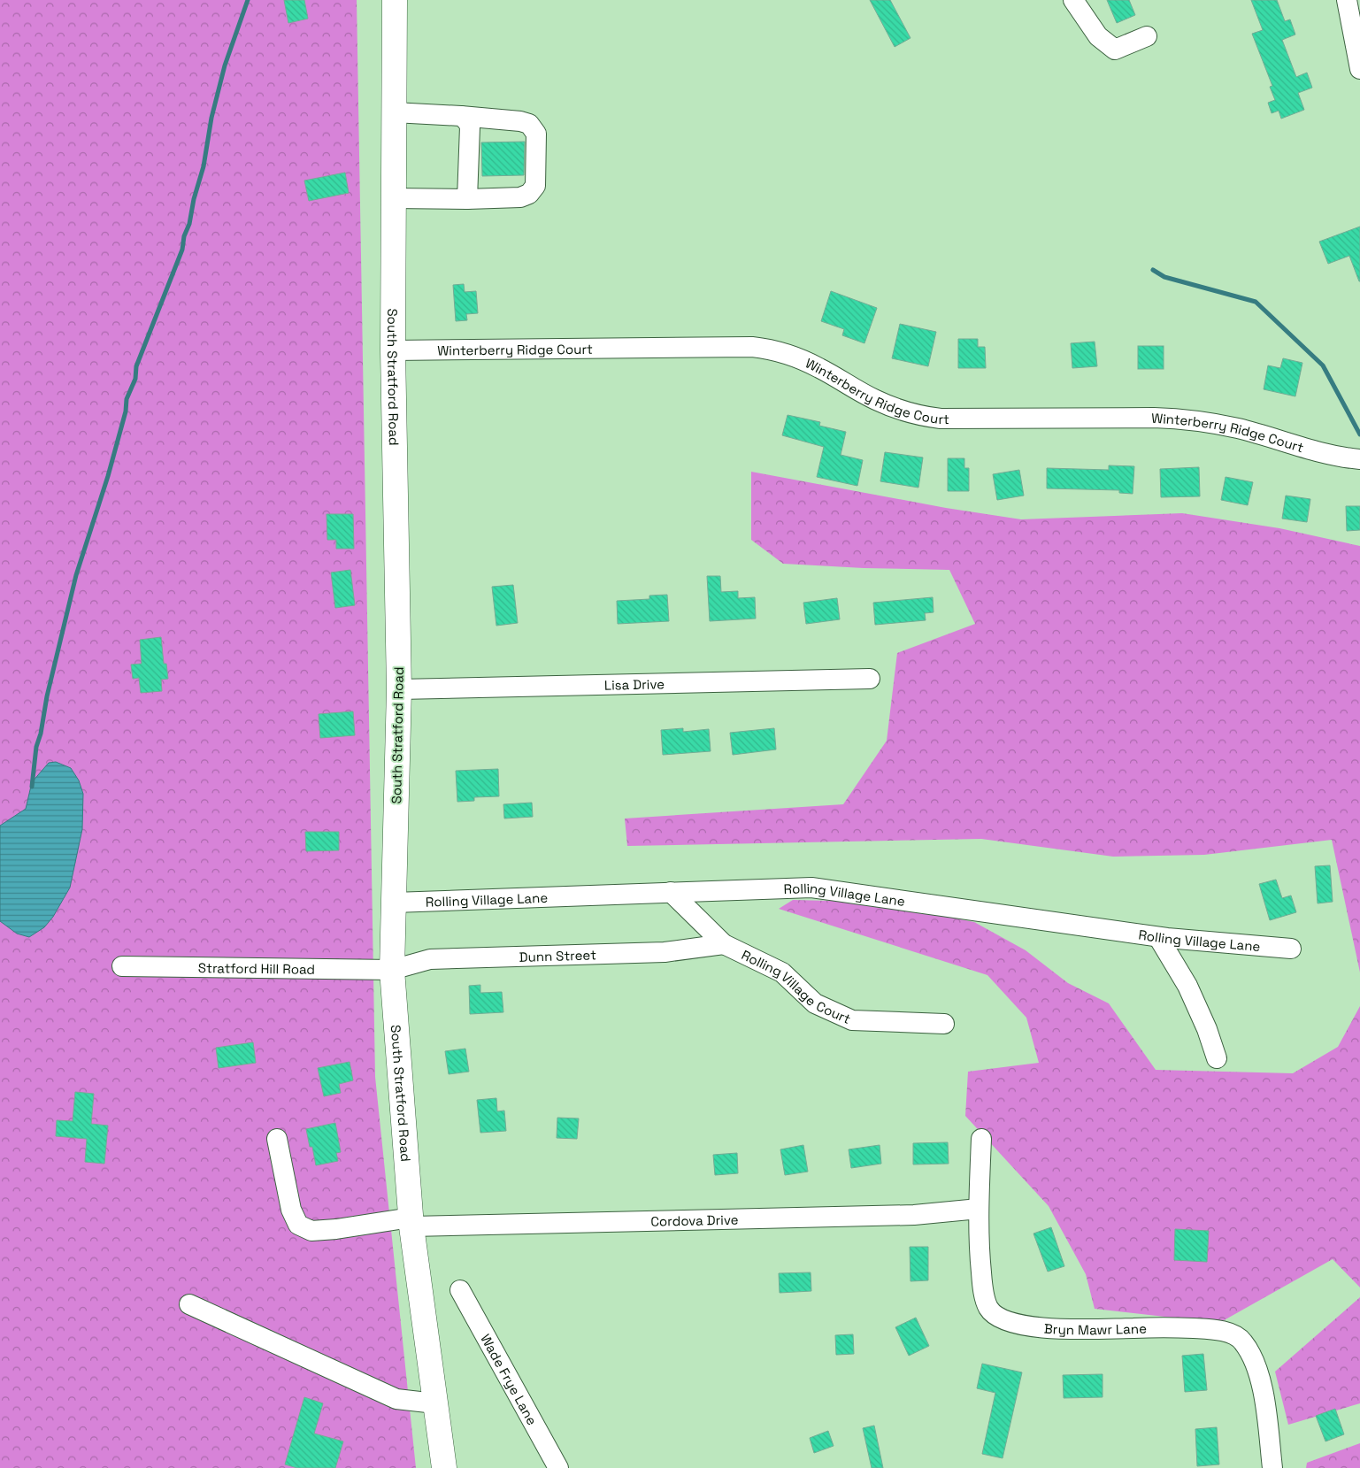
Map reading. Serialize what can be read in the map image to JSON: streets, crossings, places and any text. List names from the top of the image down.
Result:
{
  "streets": {
    "main road": ["South Stratford Road"],
    "street": [
      "Winterberry Ridge Court",
      "Lisa Drive",
      "Rolling Village Lane",
      "Dunn Street",
      "Stratford Hill Road",
      "Rolling Village Court",
      "Cordova Drive",
      "Bryn Mawr Lane",
      "Wade Frye Lane"
    ]
  },
  "crossings": [
    ["Winterberry Ridge Court", "South Stratford Road"],
    ["South Stratford Road", "Lisa Drive"],
    ["South Stratford Road", "Rolling Village Lane"],
    ["South Stratford Road", "Dunn Street"],
    ["South Stratford Road", "Stratford Hill Road"],
    ["South Stratford Road", "Cordova Drive"],
    ["Rolling Village Lane", "Rolling Village Court"],
    ["Dunn Street", "Stratford Hill Road"],
    ["Dunn Street", "Rolling Village Court"],
    ["Cordova Drive", "Bryn Mawr Lane"]
  ]
}
